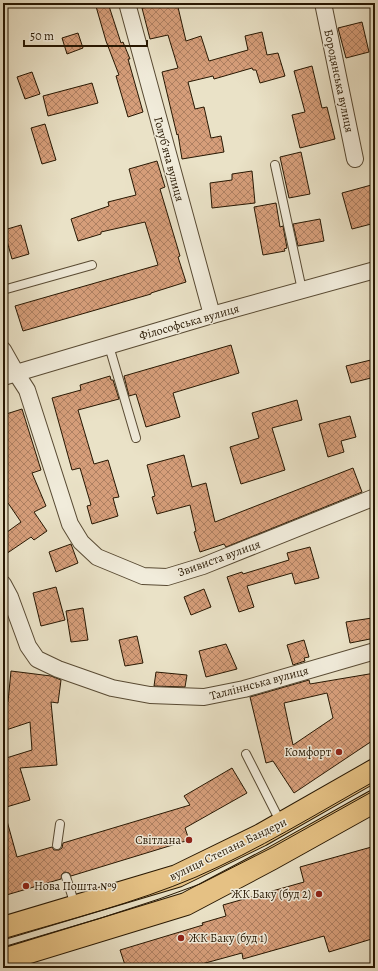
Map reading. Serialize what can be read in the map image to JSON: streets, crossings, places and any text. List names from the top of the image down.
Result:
{
  "streets": {
    "main road": ["вулиця Степана Бандери"],
    "street": [
      "Бородянська вулиця",
      "Голубʼяча вулиця",
      "Філософська вулиця",
      "Звивиста вулиця",
      "Талліннська вулиця"
    ]
  },
  "crossings": [
    ["Голубʼяча вулиця", "Філософська вулиця"],
    ["Філософська вулиця", "Звивиста вулиця"]
  ],
  "places": [
    "Комфорт",
    "Світлана",
    "Нова Пошта №9",
    "ЖК Баку (буд 2)",
    "ЖК Баку (буд 1)"
  ],
  "scale_bar": "50 m"
}
